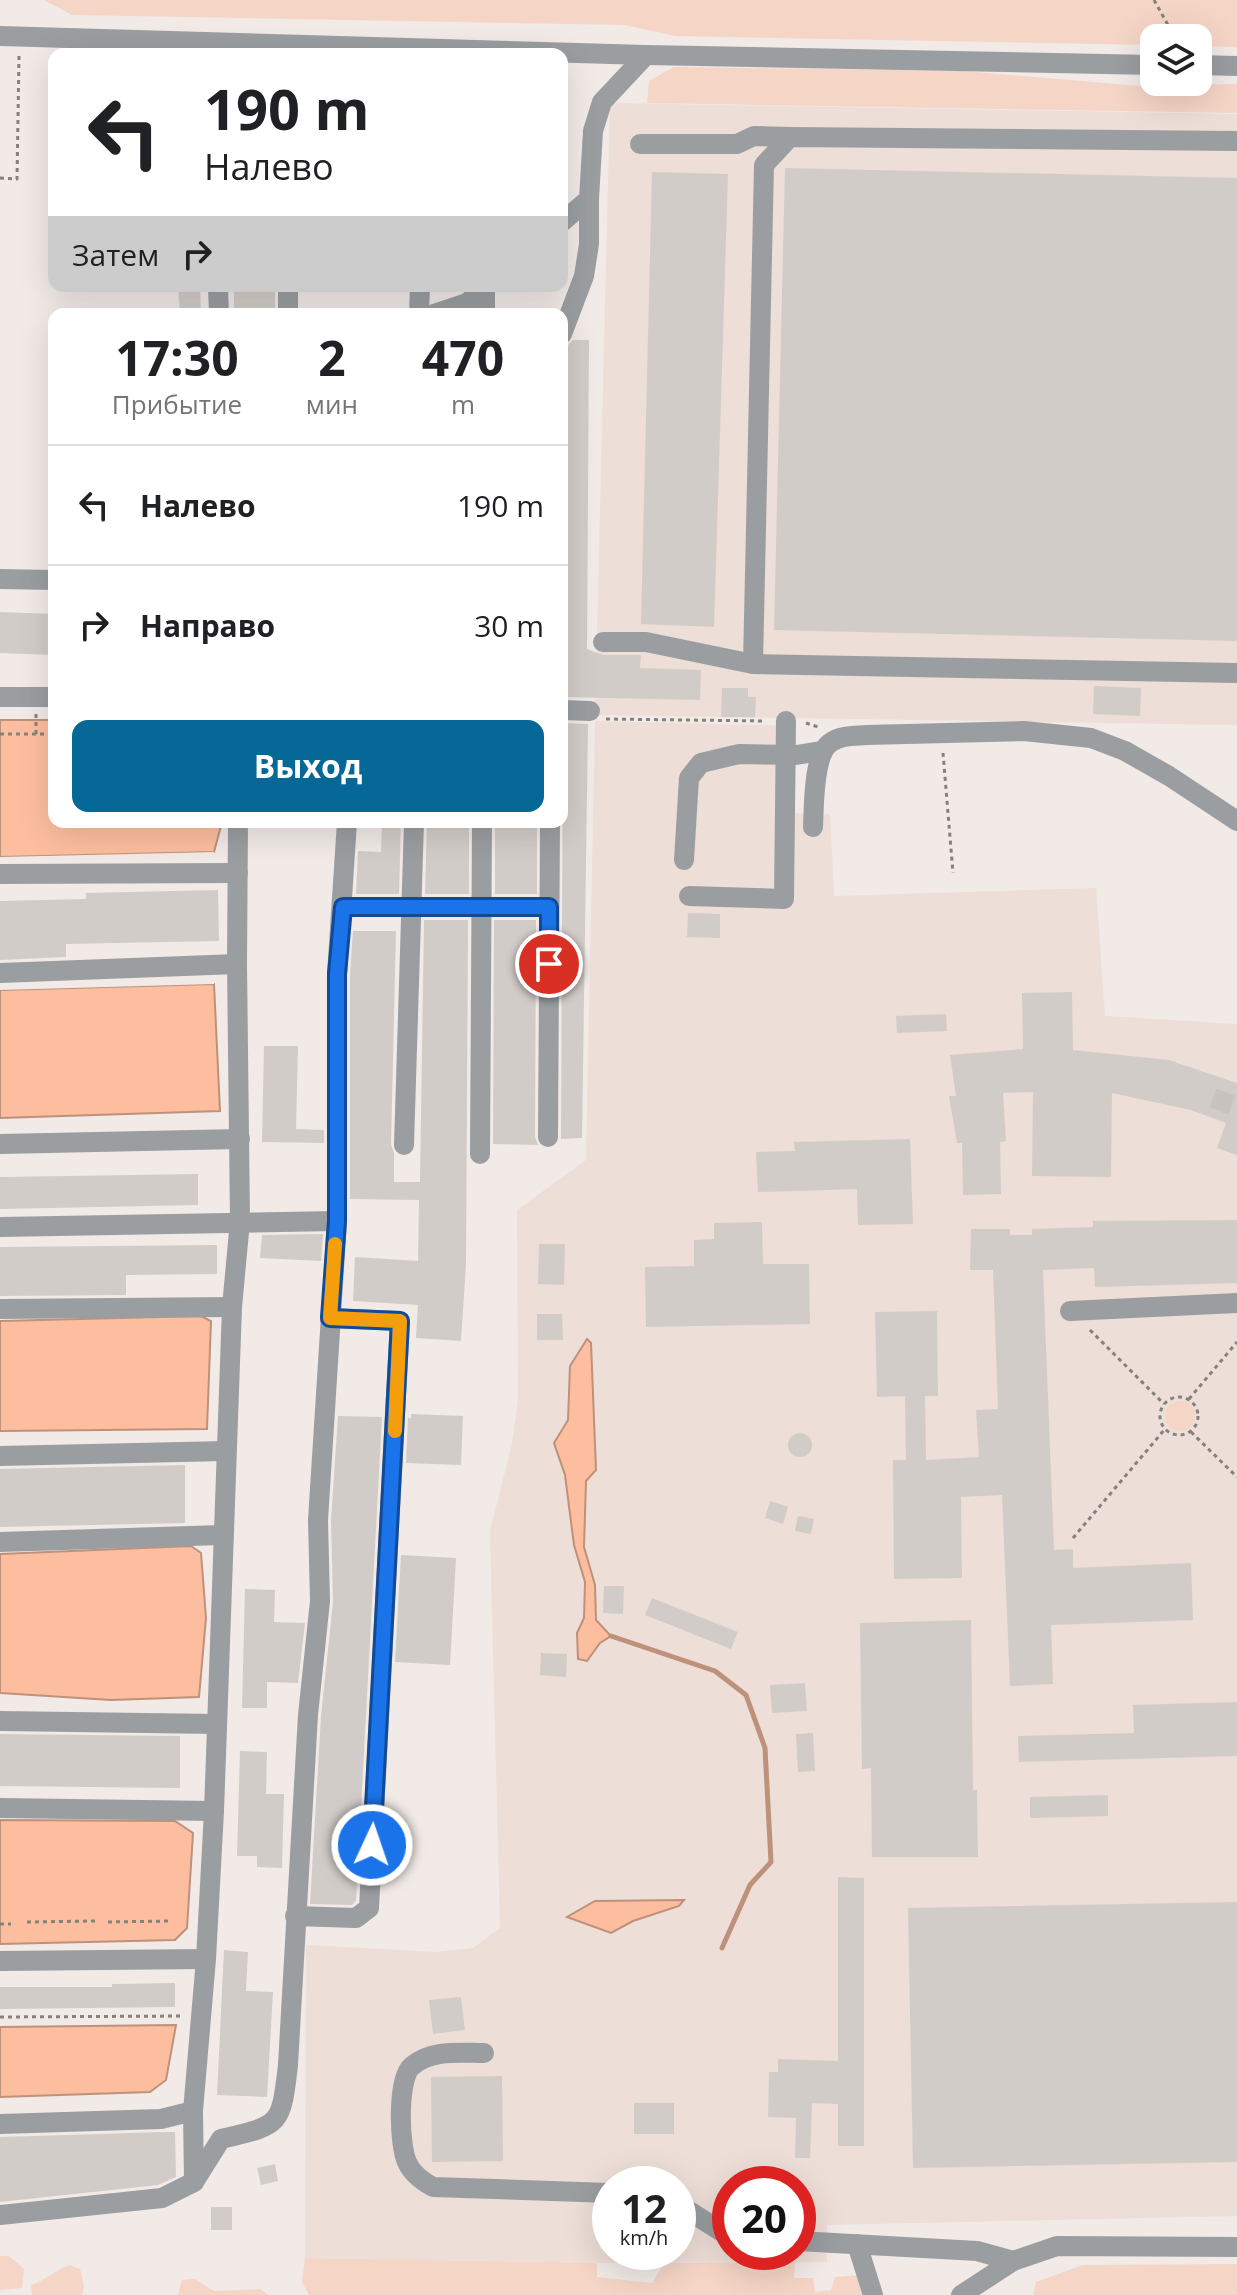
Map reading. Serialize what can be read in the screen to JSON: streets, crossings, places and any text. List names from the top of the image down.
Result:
{
  "page": {
    "turn": ["190 m", "Налево"],
    "then": "Затем",
    "eta": [
      "17:30",
      "Прибытие",
      "2",
      "мин",
      "470",
      "m"
    ],
    "list": [
      {
        "name": "Налево",
        "value": "190 m"
      },
      {
        "name": "Направо",
        "value": "30 m"
      }
    ],
    "buttons": "Выход",
    "speed": "12 km/h",
    "limit": "20"
  }
}
